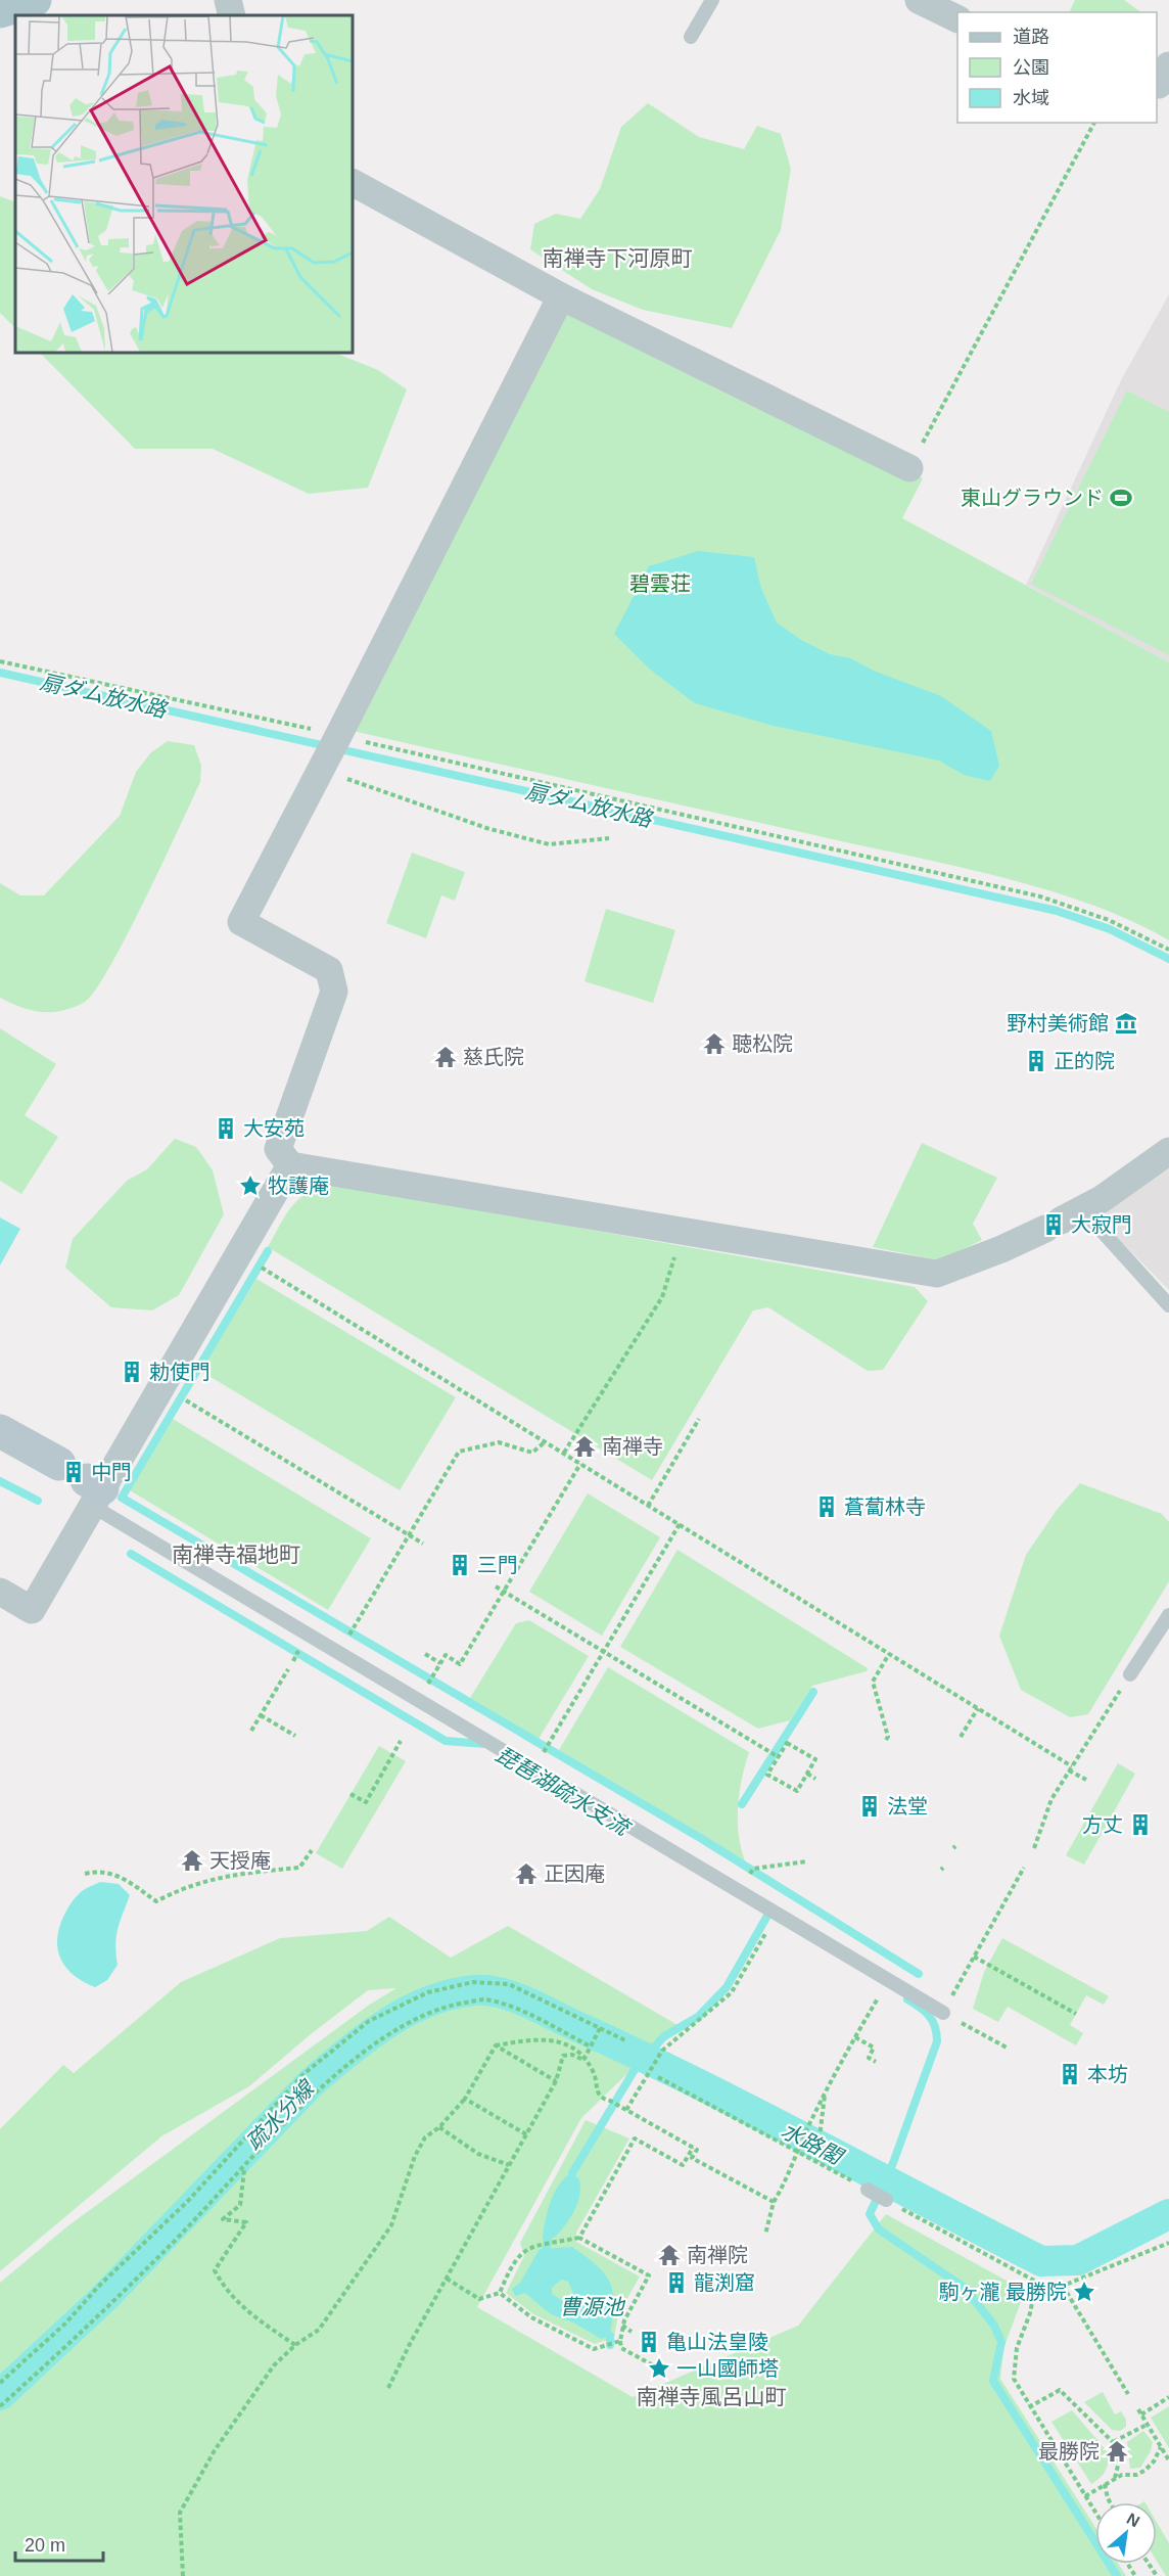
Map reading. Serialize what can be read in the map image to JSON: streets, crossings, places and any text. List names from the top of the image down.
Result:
{
  "districts": ["南禅寺下河原町", "南禅寺福地町", "南禅寺風呂山町"],
  "water": [
    "扇ダム放水路",
    "琵琶湖疏水支流",
    "疏水分線",
    "水路閣",
    "曹源池"
  ],
  "parks": ["碧雲荘"],
  "places": {
    "sports": ["東山グラウンド"],
    "museum": ["野村美術館"],
    "temple": [
      "聴松院",
      "慈氏院",
      "南禅寺",
      "天授庵",
      "正因庵",
      "南禅院",
      "最勝院"
    ],
    "building": [
      "正的院",
      "大安苑",
      "大寂門",
      "勅使門",
      "中門",
      "蒼蔔林寺",
      "三門",
      "法堂",
      "方丈",
      "本坊",
      "龍渕窟",
      "亀山法皇陵"
    ],
    "place": ["牧護庵", "駒ヶ瀧 最勝院", "一山國師塔"]
  },
  "legend": ["道路", "公園", "水域"],
  "scale_bar": "20 m",
  "north": "top right"
}
